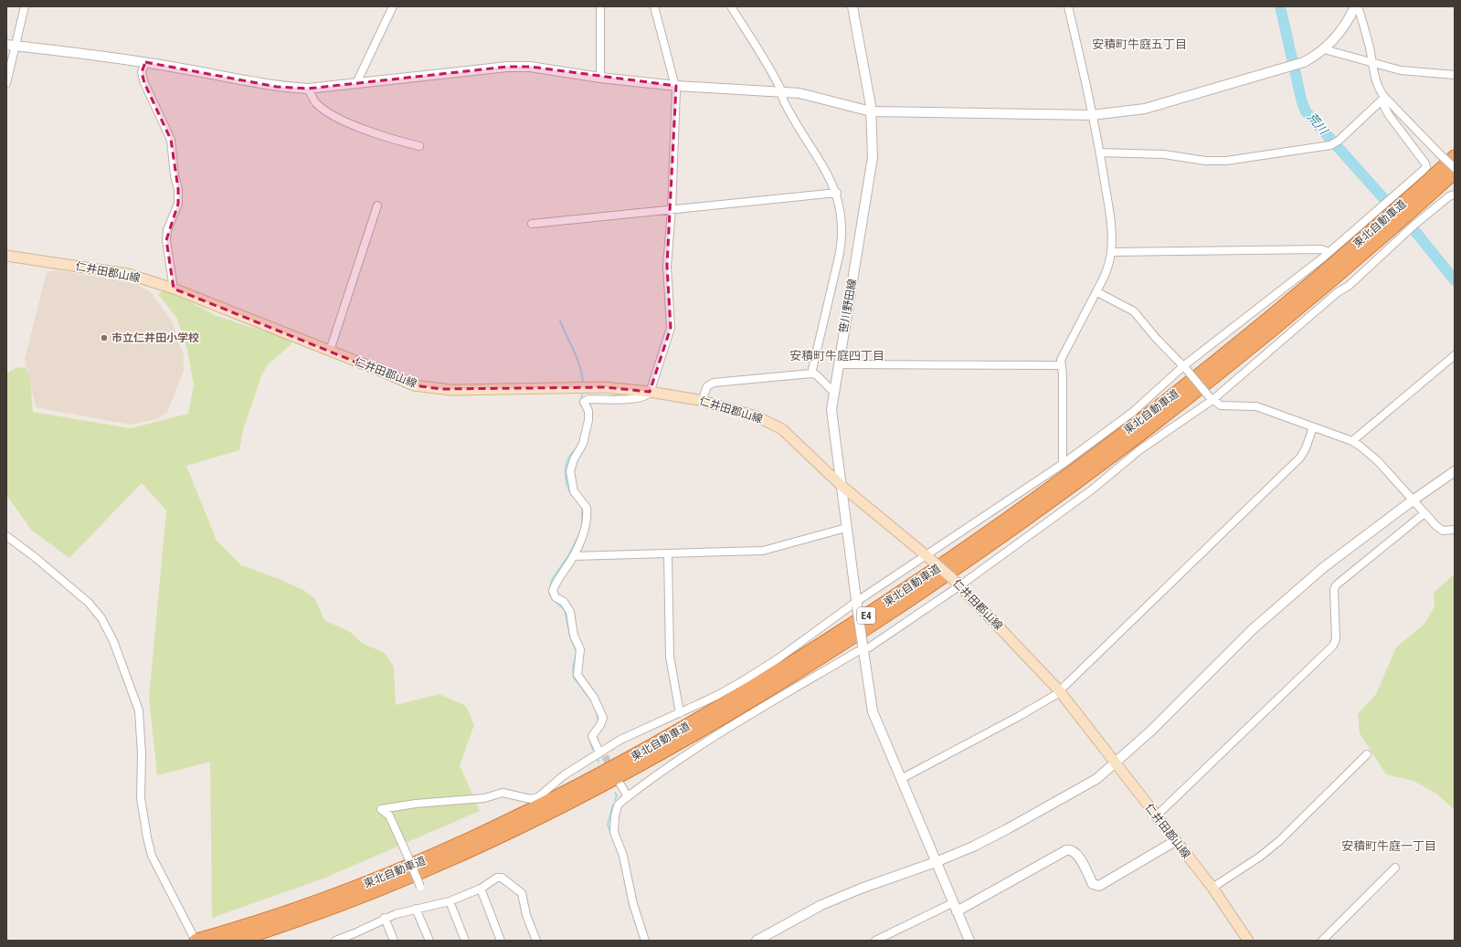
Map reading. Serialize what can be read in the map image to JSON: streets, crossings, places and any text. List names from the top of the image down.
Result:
{
  "streets": {
    "highway": ["東北自動車道", "E4"],
    "main road": ["仁井田郡山線"],
    "street": ["笹川野田線"]
  },
  "crossings": [
    ["仁井田郡山線", "笹川野田線"]
  ],
  "districts": ["安積町牛庭五丁目", "安積町牛庭四丁目", "安積町牛庭一丁目"],
  "water": ["荒川"],
  "places": ["市立仁井田小学校"]
}
